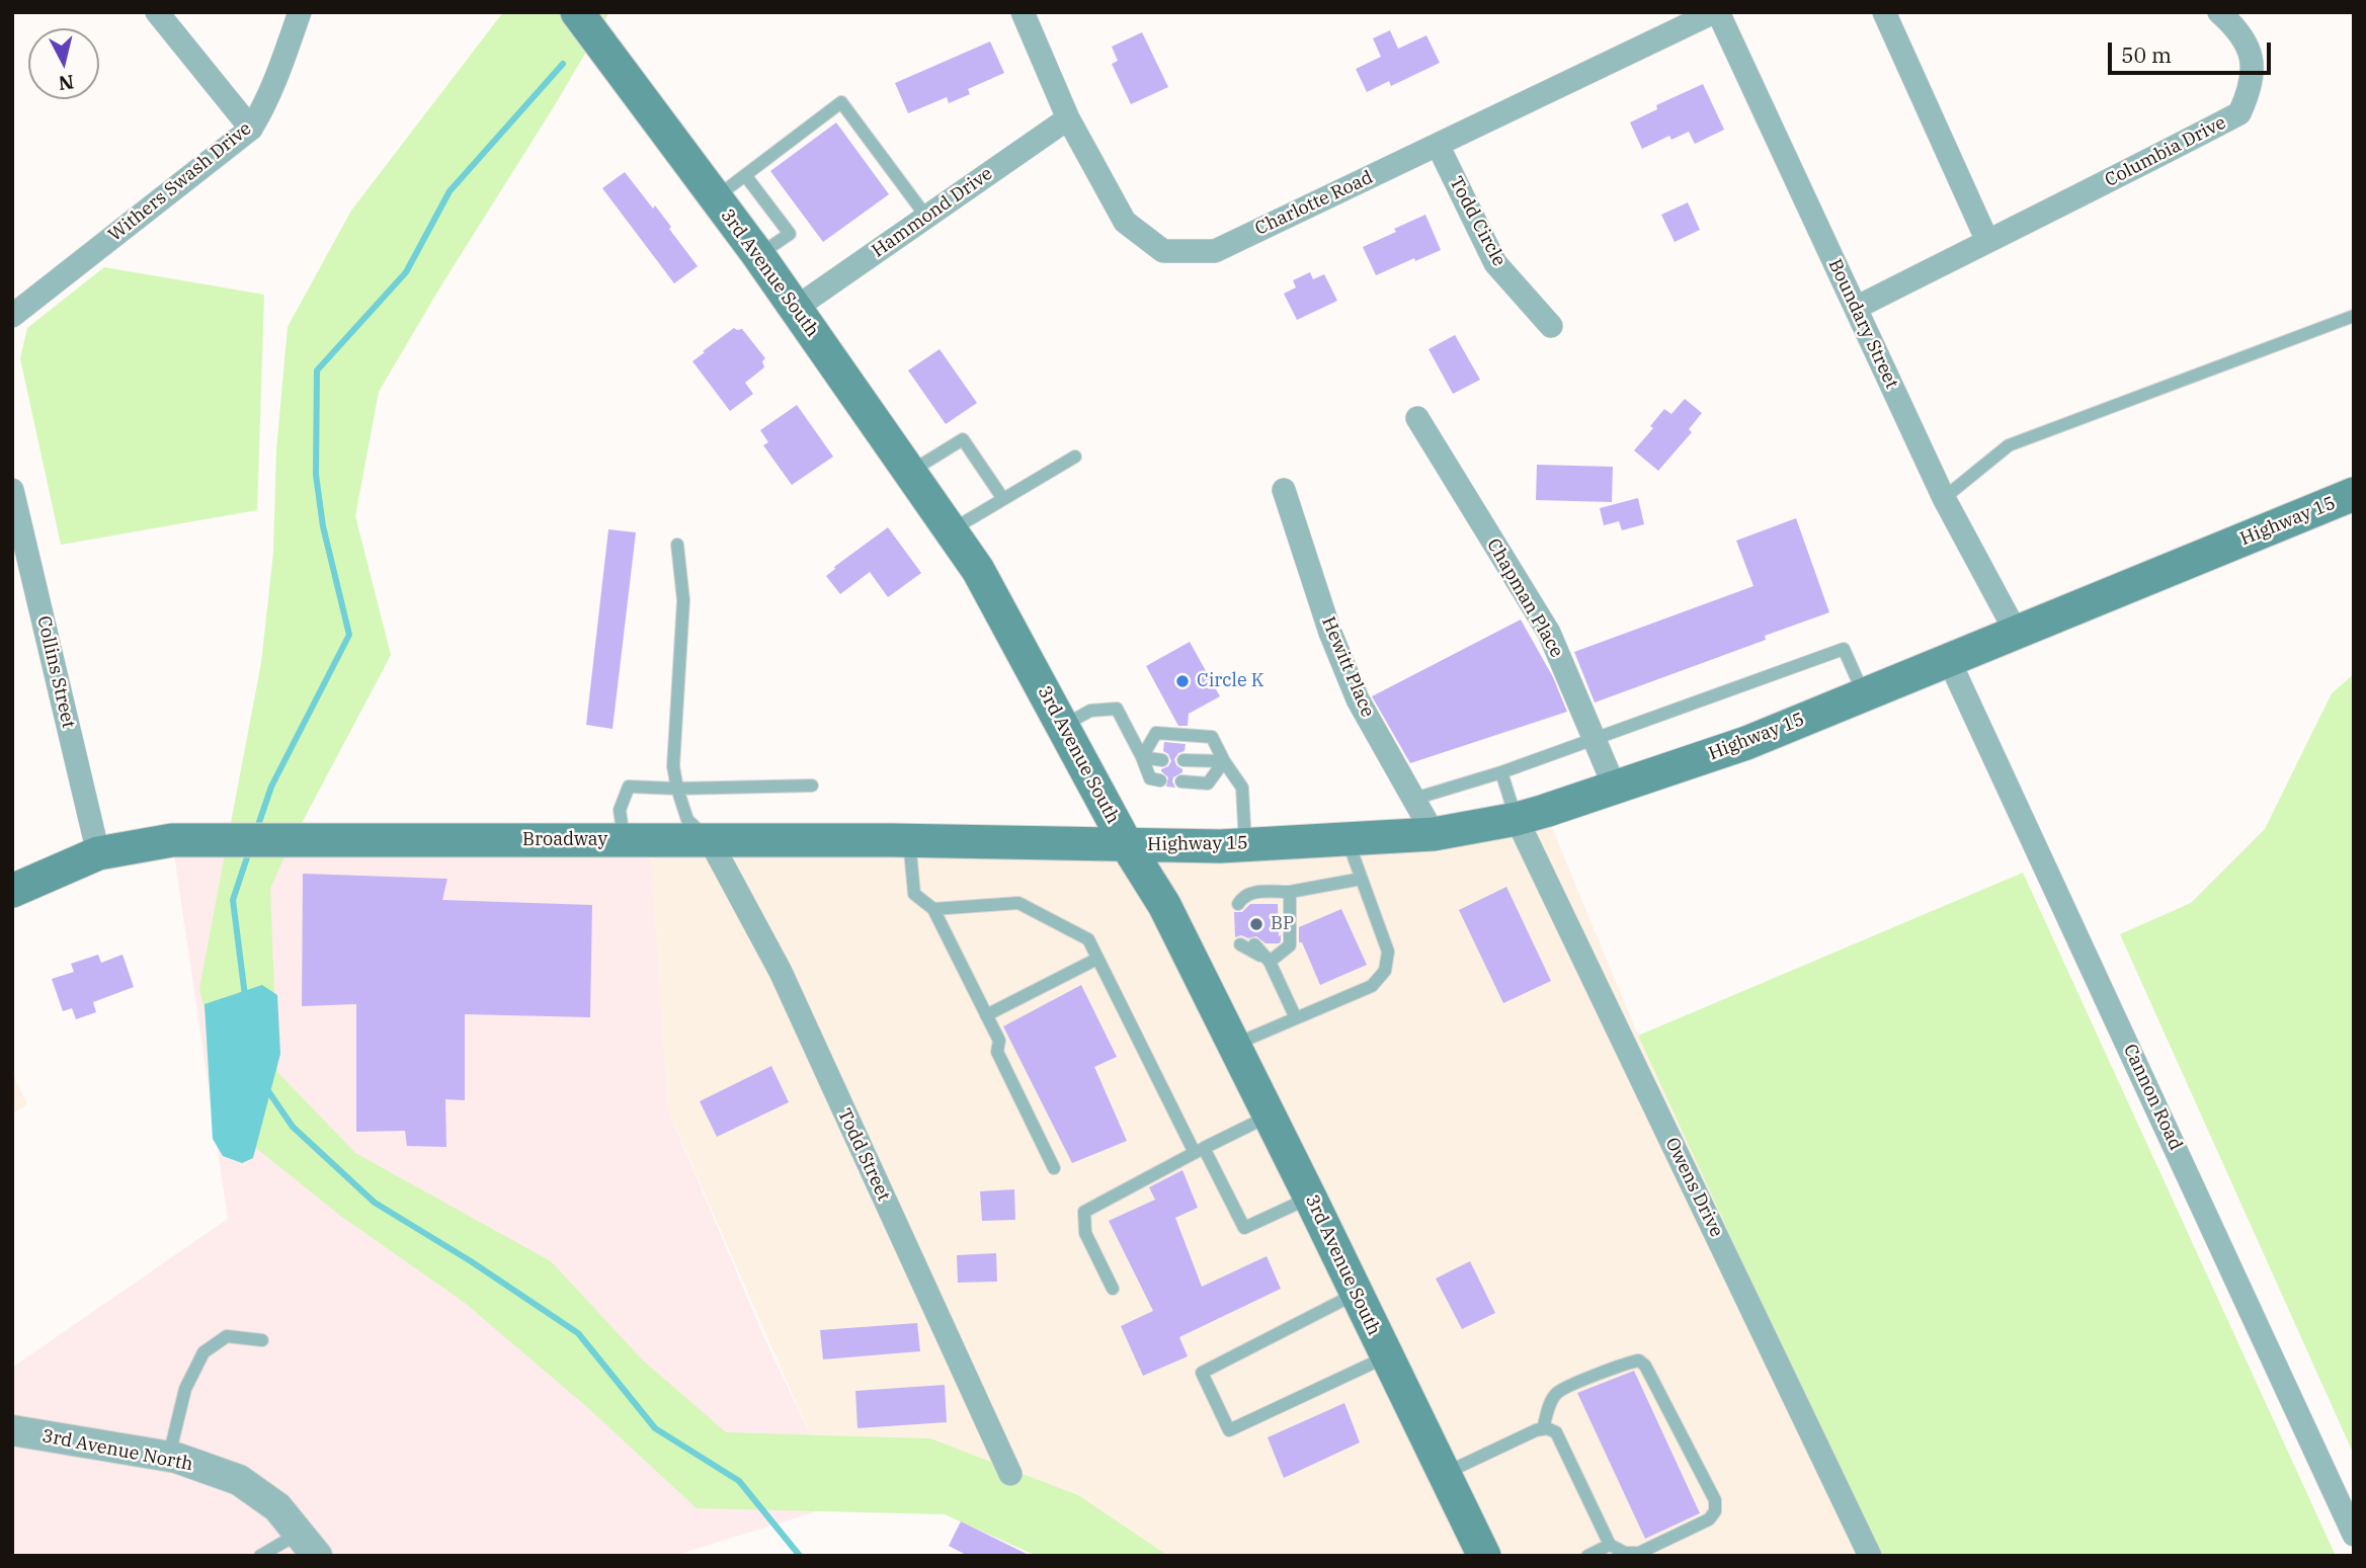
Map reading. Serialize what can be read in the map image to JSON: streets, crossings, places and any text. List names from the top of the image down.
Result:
{
  "streets": {
    "main road": ["3rd Avenue South", "Highway 15", "Broadway"],
    "street": [
      "Columbia Drive",
      "Withers Swash Drive",
      "Charlotte Road",
      "Hammond Drive",
      "Todd Circle",
      "Boundary Street",
      "Chapman Place",
      "Hewitt Place",
      "Collins Street",
      "Cannon Road",
      "Todd Street",
      "Owens Drive",
      "3rd Avenue North"
    ]
  },
  "crossings": [
    ["Columbia Drive", "Boundary Street"],
    ["Charlotte Road", "Hammond Drive"],
    ["Charlotte Road", "Todd Circle"],
    ["Charlotte Road", "Boundary Street"],
    ["Hammond Drive", "3rd Avenue South"],
    ["3rd Avenue South", "Highway 15"],
    ["3rd Avenue South", "Broadway"],
    ["Boundary Street", "Highway 15"],
    ["Highway 15", "Chapman Place"],
    ["Highway 15", "Hewitt Place"],
    ["Highway 15", "Broadway"],
    ["Highway 15", "Cannon Road"],
    ["Highway 15", "Owens Drive"],
    ["Collins Street", "Broadway"],
    ["Broadway", "Todd Street"]
  ],
  "places": ["Circle K", "BP"],
  "scale_bar": "50 m",
  "north": "bottom"
}
